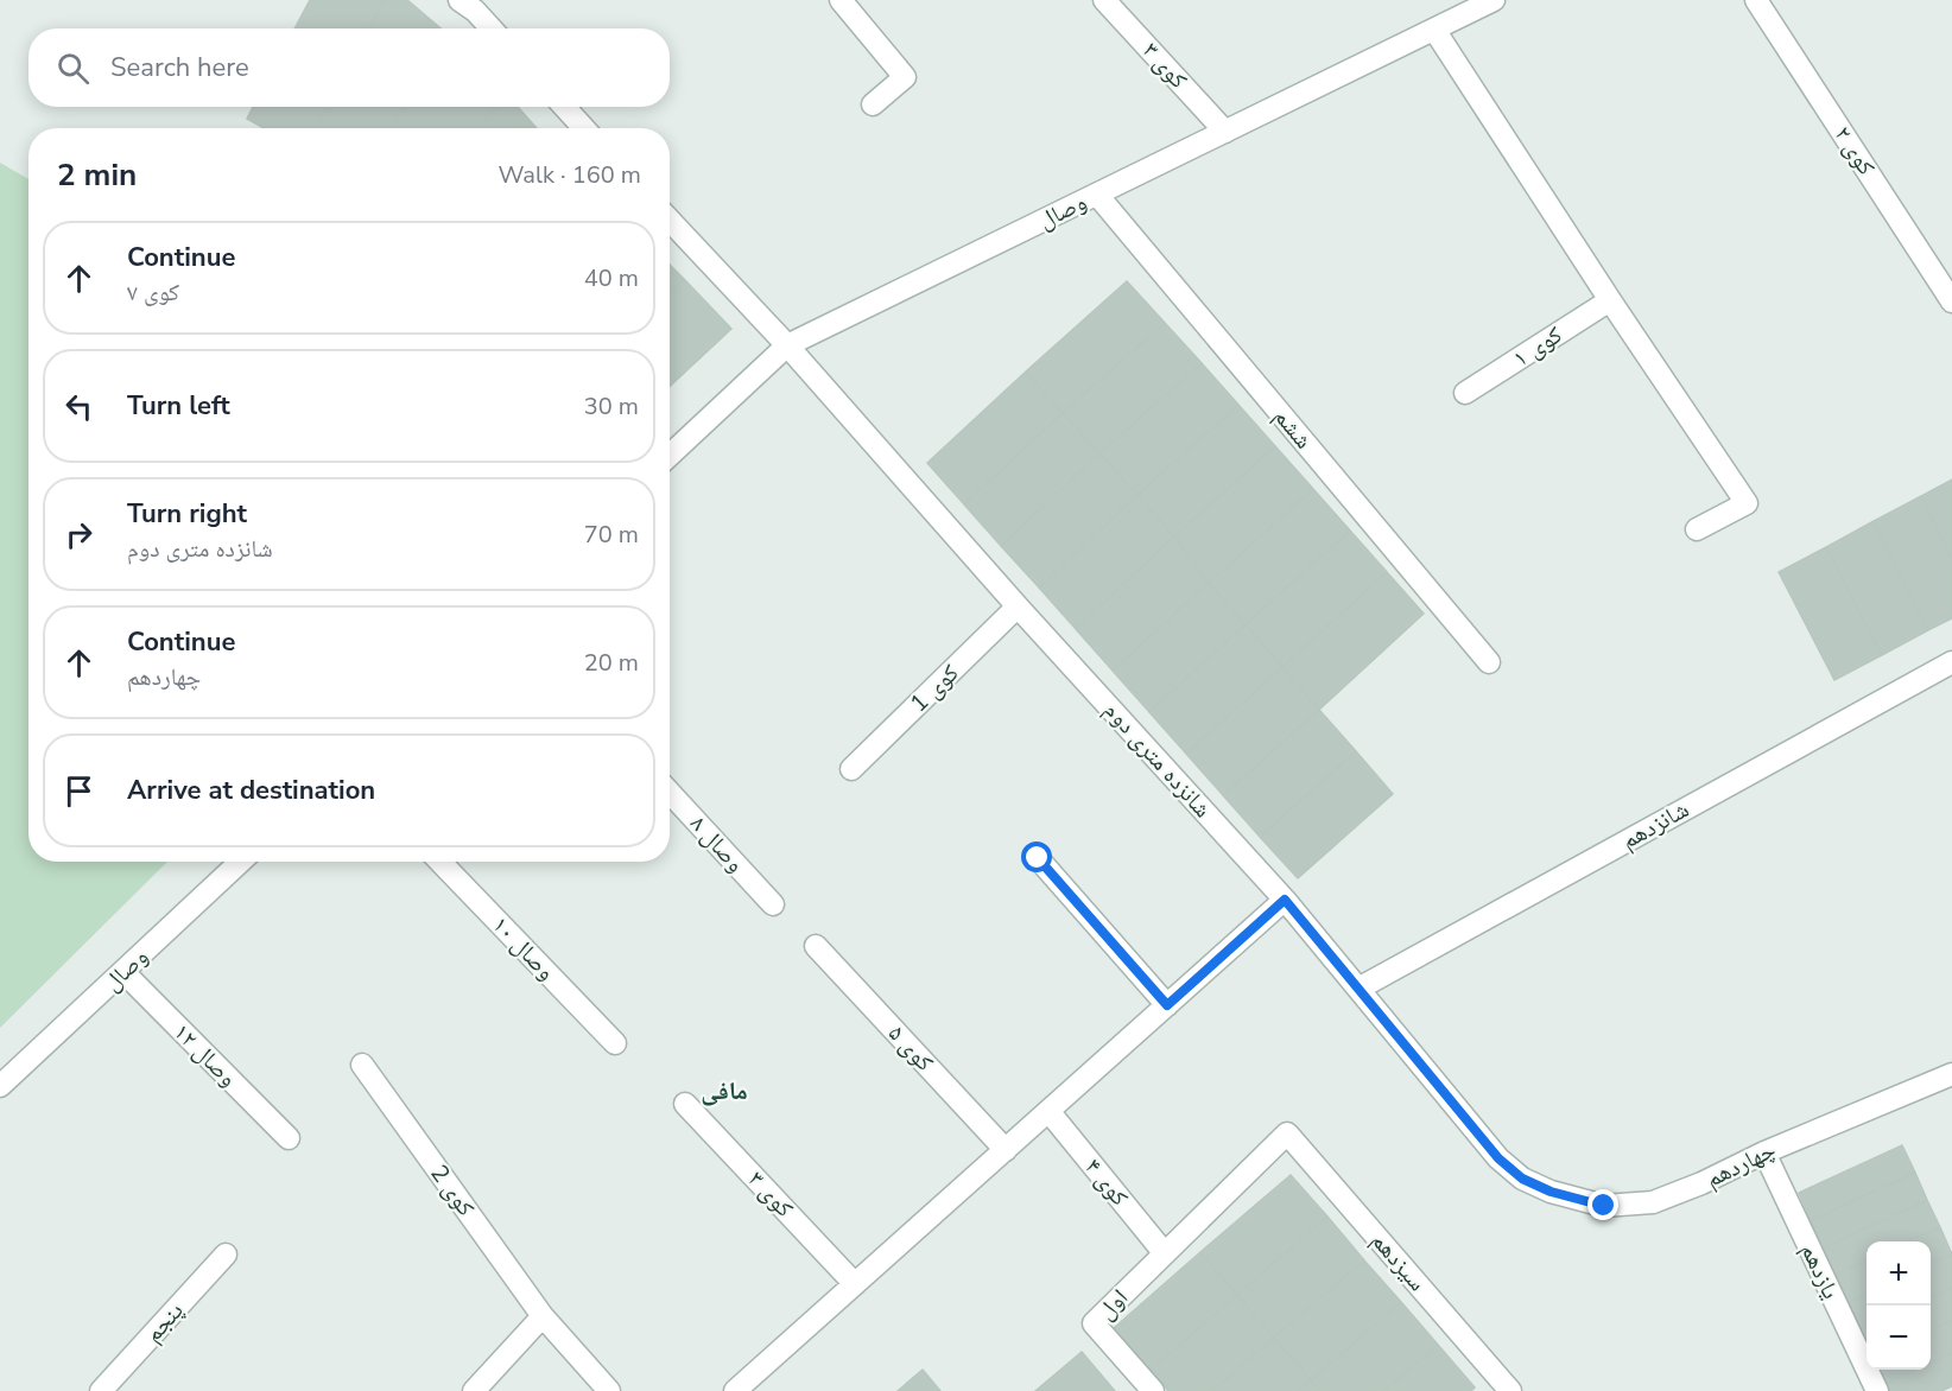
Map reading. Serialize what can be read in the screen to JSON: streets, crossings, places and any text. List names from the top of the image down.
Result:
{
  "streets": {
    "street": [
      "کوی ۳",
      "کوی ۲",
      "وصال",
      "کوی ۱",
      "ششم",
      "کوی 1",
      "شانزده متری دوم",
      "شانزدهم",
      "وصال ۸",
      "وصال ۱۰",
      "کوی ۵",
      "وصال ۱۲",
      "چهاردهم",
      "کوی ۴",
      "کوی 2",
      "سیزدهم",
      "یازدهم",
      "اول",
      "پنجم"
    ]
  },
  "crossings": [
    ["کوی ۳", "وصال"],
    ["وصال", "ششم"],
    ["وصال", "شانزده متری دوم"],
    ["وصال", "وصال ۱۲"],
    ["کوی 1", "شانزده متری دوم"],
    ["شانزده متری دوم", "شانزدهم"],
    ["شانزده متری دوم", "چهاردهم"],
    ["چهاردهم", "یازدهم"],
    ["کوی ۴", "سیزدهم"],
    ["کوی ۴", "اول"],
    ["سیزدهم", "اول"]
  ],
  "districts": ["مافی"],
  "page": {
    "search": "Search here",
    "heading": ["2 min", "Walk · 160 m"],
    "list": [
      ["Continue", "کوی ۷", "40 m"],
      ["Turn left", "30 m"],
      ["Turn right", "شانزده متری دوم", "70 m"],
      ["Continue", "چهاردهم", "20 m"],
      "Arrive at destination"
    ],
    "map_buttons": ["+", "−"]
  }
}
